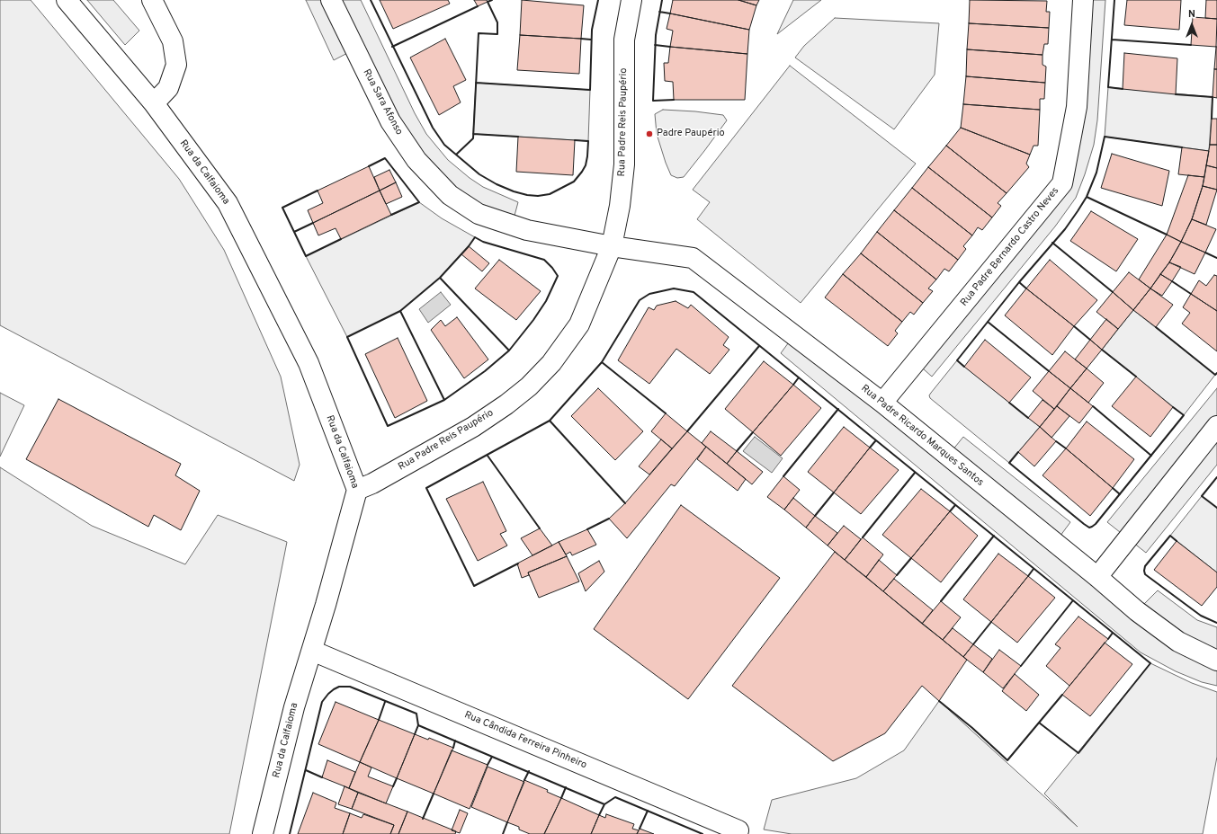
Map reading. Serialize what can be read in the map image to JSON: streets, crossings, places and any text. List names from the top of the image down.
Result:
{
  "streets": {
    "street": [
      "Rua Sara Afonso",
      "Rua Padre Reis Paupério",
      "Rua da Calfaioma",
      "Rua Padre Bernardo Castro Neves",
      "Rua Padre Ricardo Marques Santos",
      "Rua Cândida Ferreira Pinheiro"
    ]
  },
  "crossings": [
    ["Rua Sara Afonso", "Rua Padre Reis Paupério"],
    ["Rua Sara Afonso", "Rua Padre Ricardo Marques Santos"],
    ["Rua Padre Reis Paupério", "Rua da Calfaioma"],
    ["Rua Padre Reis Paupério", "Rua Padre Ricardo Marques Santos"],
    ["Rua da Calfaioma", "Rua Cândida Ferreira Pinheiro"],
    ["Rua Padre Bernardo Castro Neves", "Rua Padre Ricardo Marques Santos"]
  ],
  "places": ["Padre Paupério"],
  "north": "top"
}
